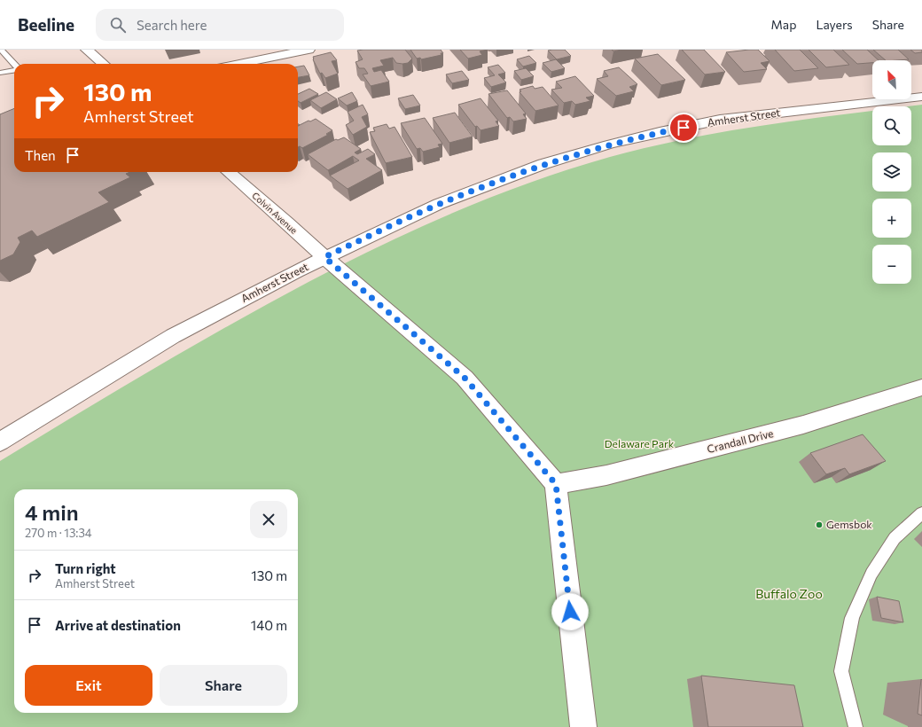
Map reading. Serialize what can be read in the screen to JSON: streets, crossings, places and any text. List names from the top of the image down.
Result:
{
  "streets": {
    "street": ["Amherst Street", "Colvin Avenue", "Crandall Drive"]
  },
  "crossings": [
    ["Amherst Street", "Colvin Avenue"],
    ["Colvin Avenue", "Crandall Drive"]
  ],
  "parks": ["Delaware Park", "Buffalo Zoo"],
  "places": ["Gemsbok"],
  "north": "top left",
  "page": {
    "header": "Beeline",
    "search": "Search here",
    "nav": ["Map", "Layers", "Share"],
    "map_buttons": ["+", "−"],
    "turn": ["130 m", "Amherst Street"],
    "then": "Then",
    "heading": ["4 min", "270 m · 13:34"],
    "list": [
      {
        "name": "Turn right",
        "note": "Amherst Street",
        "value": "130 m"
      },
      {
        "name": "Arrive at destination",
        "value": "140 m"
      }
    ],
    "buttons": ["Exit", "Share"]
  }
}
